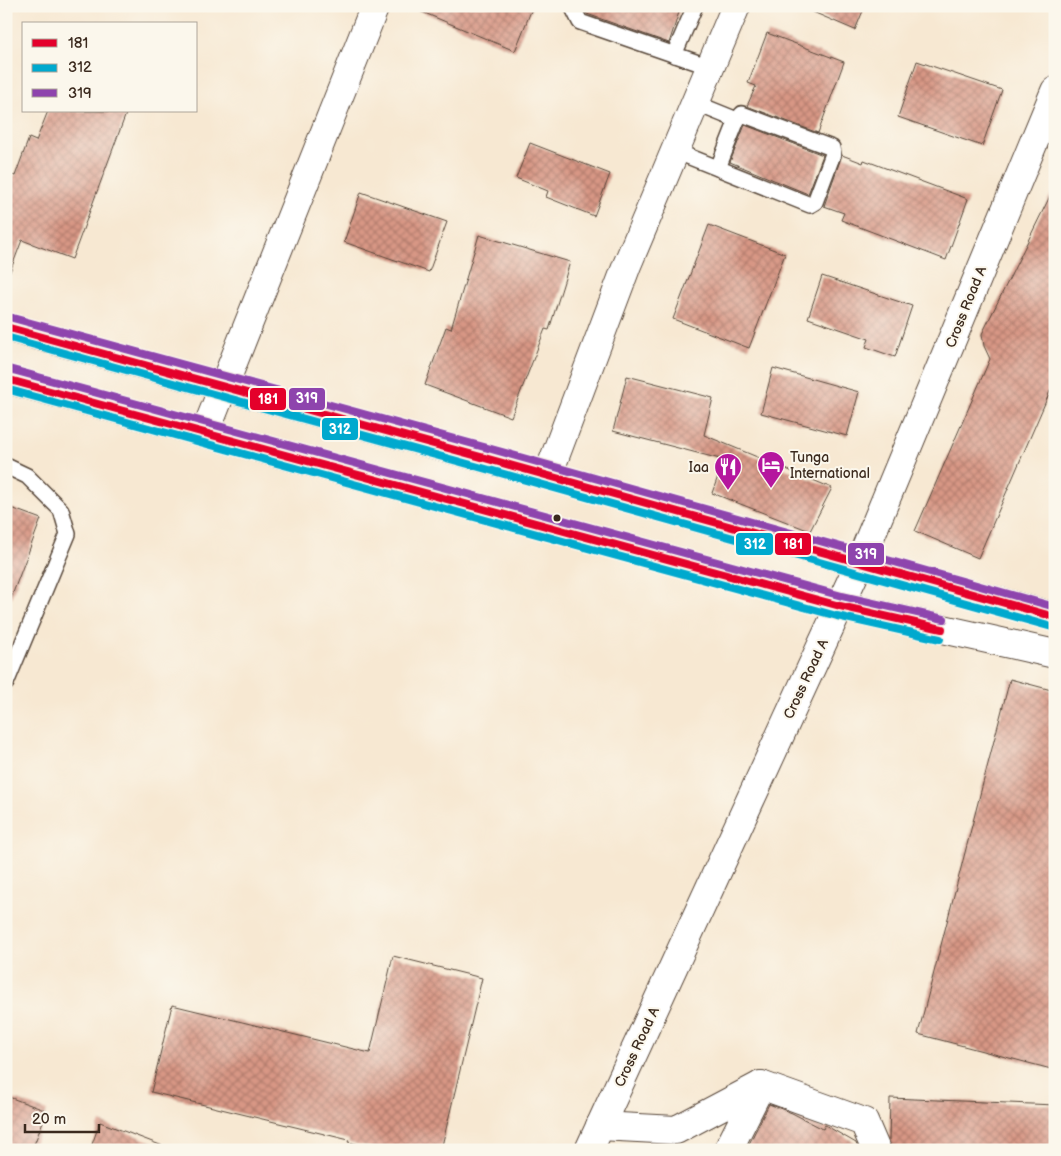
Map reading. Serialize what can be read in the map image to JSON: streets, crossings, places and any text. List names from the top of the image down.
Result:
{
  "streets": {
    "street": ["Cross Road A"]
  },
  "places": {
    "hotel": ["Tunga International"],
    "restaurant": ["Iaa"]
  },
  "lines": ["transit line 319", "transit line 181", "transit line 312"],
  "legend": ["181", "312", "319"],
  "scale_bar": "20 m"
}
